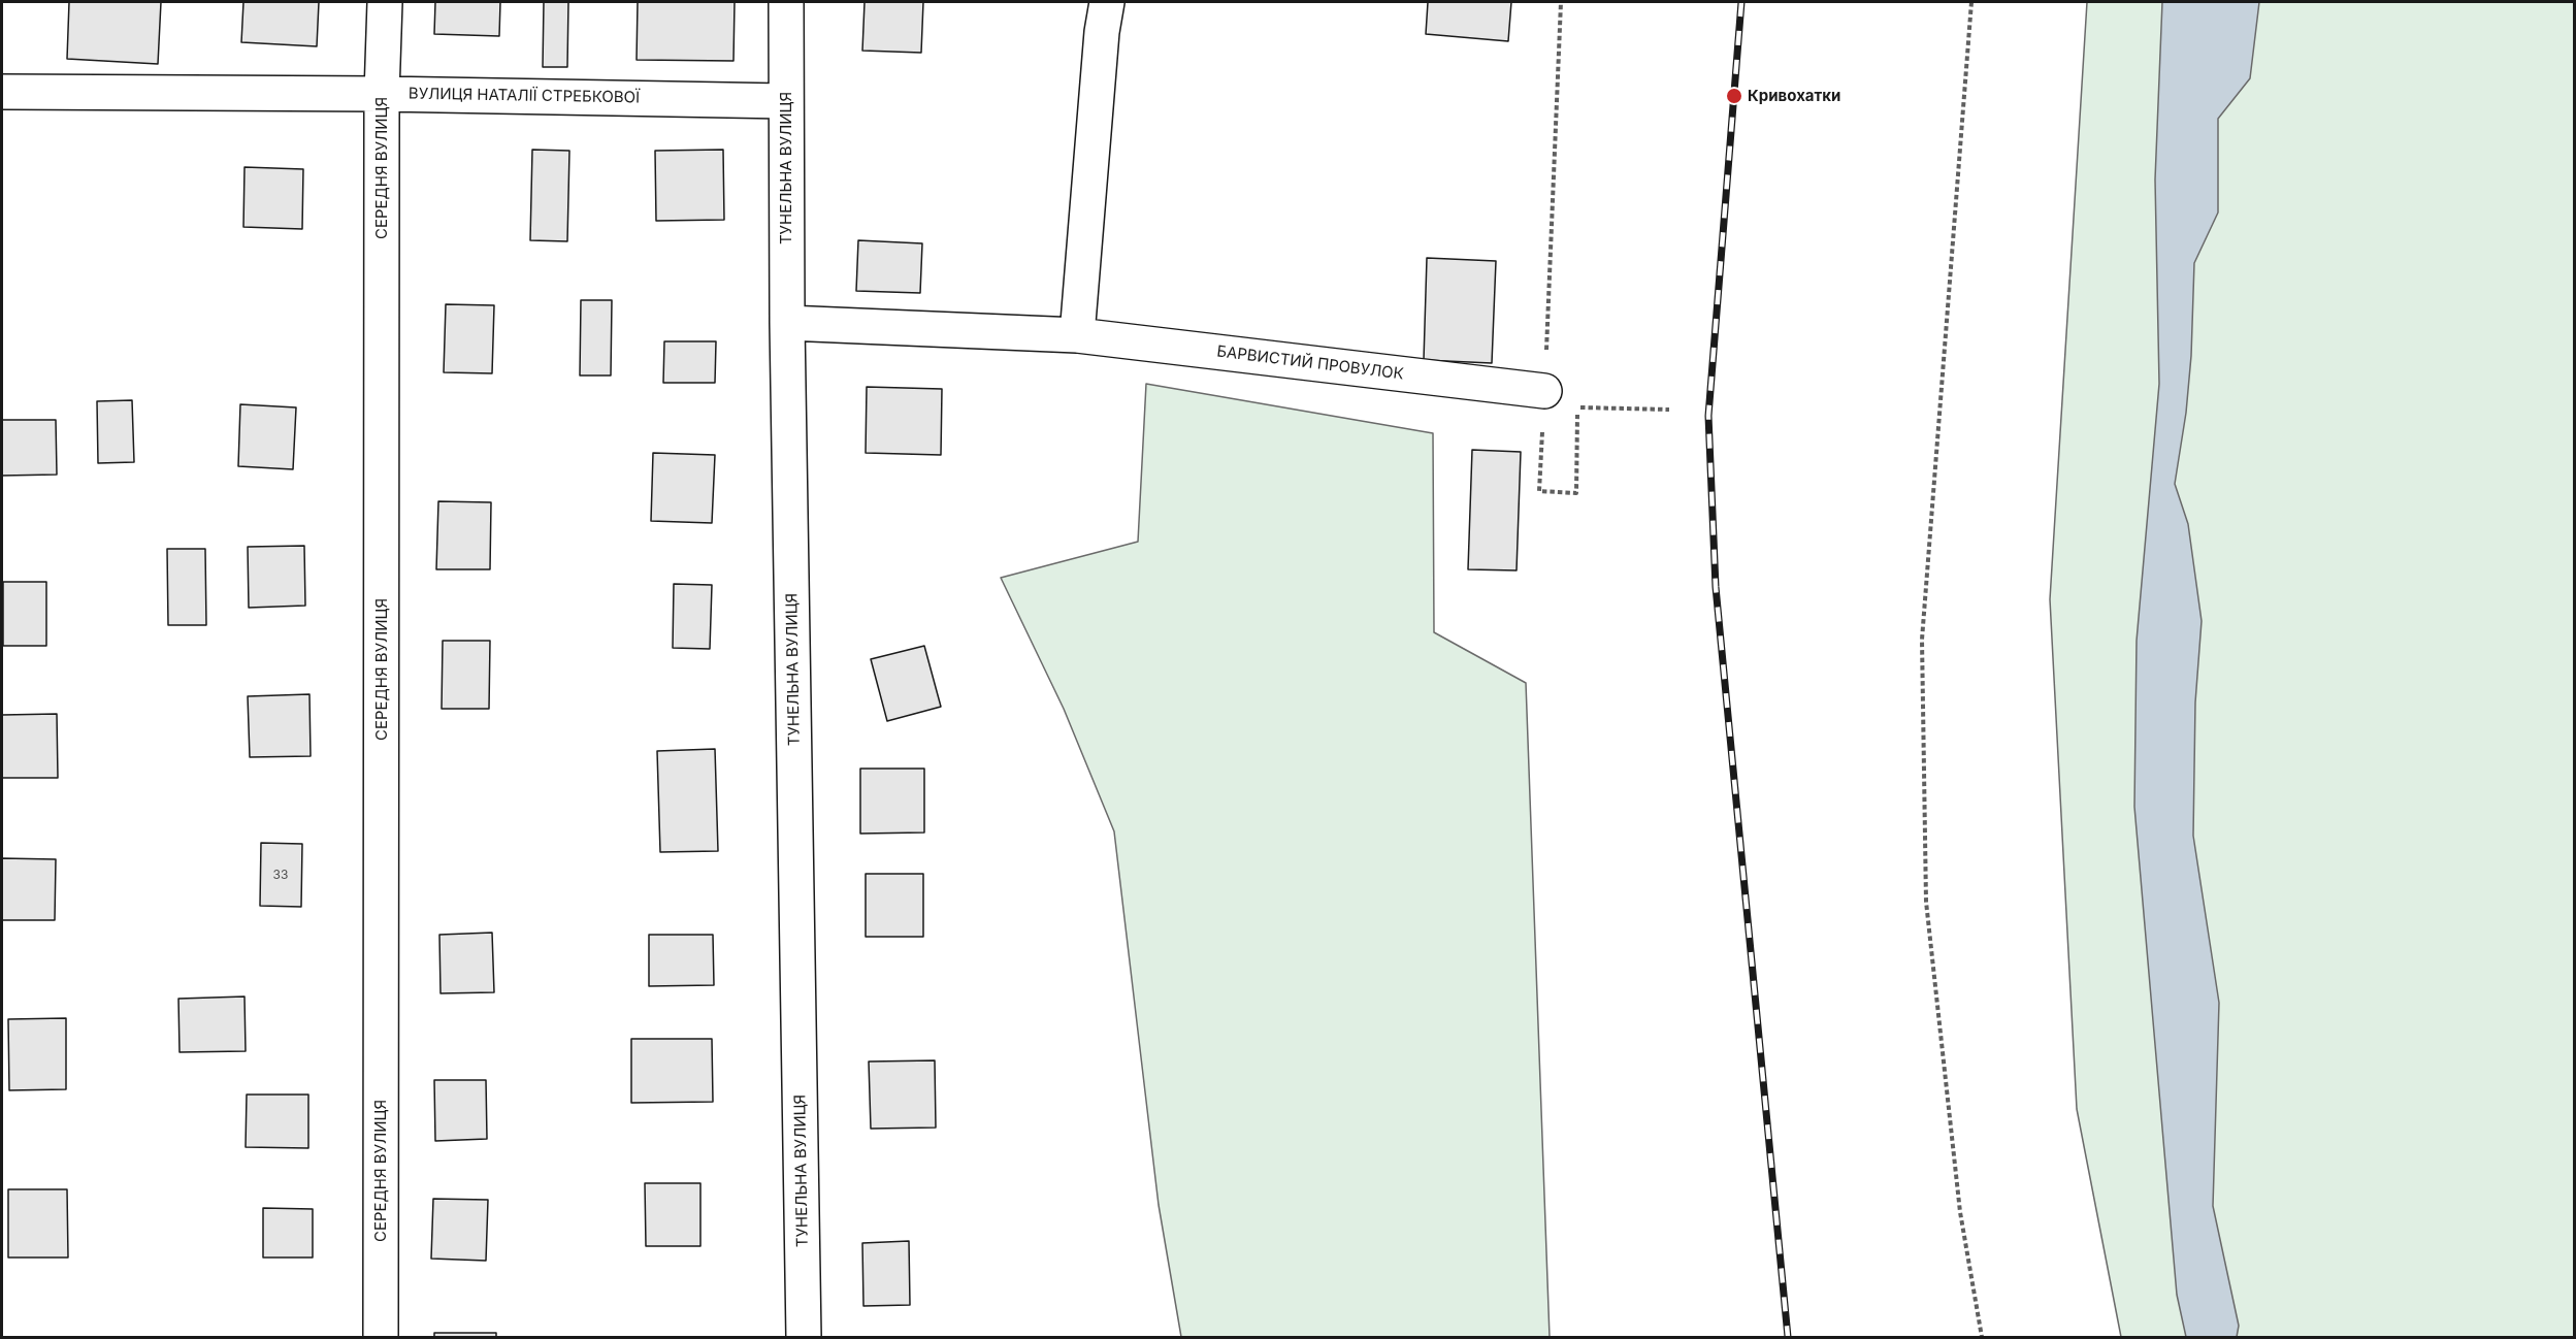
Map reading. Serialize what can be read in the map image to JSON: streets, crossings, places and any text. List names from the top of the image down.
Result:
{
  "streets": {
    "street": [
      "ВУЛИЦЯ НАТАЛІЇ СТРЕБКОВОЇ",
      "СЕРЕДНЯ ВУЛИЦЯ",
      "ТУНЕЛЬНА ВУЛИЦЯ",
      "БАРВИСТИЙ ПРОВУЛОК"
    ]
  },
  "crossings": [
    ["ВУЛИЦЯ НАТАЛІЇ СТРЕБКОВОЇ", "СЕРЕДНЯ ВУЛИЦЯ"],
    ["ВУЛИЦЯ НАТАЛІЇ СТРЕБКОВОЇ", "ТУНЕЛЬНА ВУЛИЦЯ"],
    ["ТУНЕЛЬНА ВУЛИЦЯ", "БАРВИСТИЙ ПРОВУЛОК"]
  ],
  "places": ["Кривохатки"],
  "house_numbers": ["33"]
}
